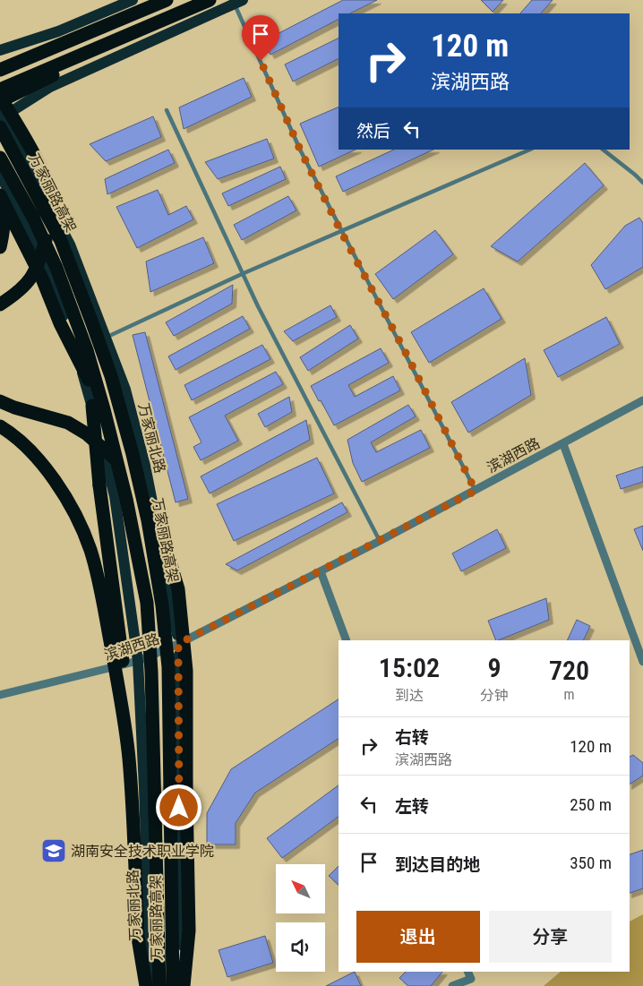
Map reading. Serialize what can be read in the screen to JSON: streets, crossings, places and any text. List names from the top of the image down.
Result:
{
  "streets": {
    "highway": ["万家丽路高架"],
    "main road": ["万家丽北路"],
    "street": ["滨湖西路"]
  },
  "crossings": [
    ["万家丽路高架", "万家丽北路"],
    ["万家丽北路", "滨湖西路"]
  ],
  "places": {
    "school or university": ["湖南安全技术职业学院"]
  },
  "north": "top left",
  "page": {
    "turn": ["120 m", "滨湖西路"],
    "then": "然后",
    "eta": [
      "15:02",
      "到达",
      "9",
      "分钟",
      "720",
      "m"
    ],
    "list": [
      {
        "name": "右转",
        "note": "滨湖西路",
        "value": "120 m"
      },
      {
        "name": "左转",
        "value": "250 m"
      },
      {
        "name": "到达目的地",
        "value": "350 m"
      }
    ],
    "buttons": ["退出", "分享"]
  }
}
